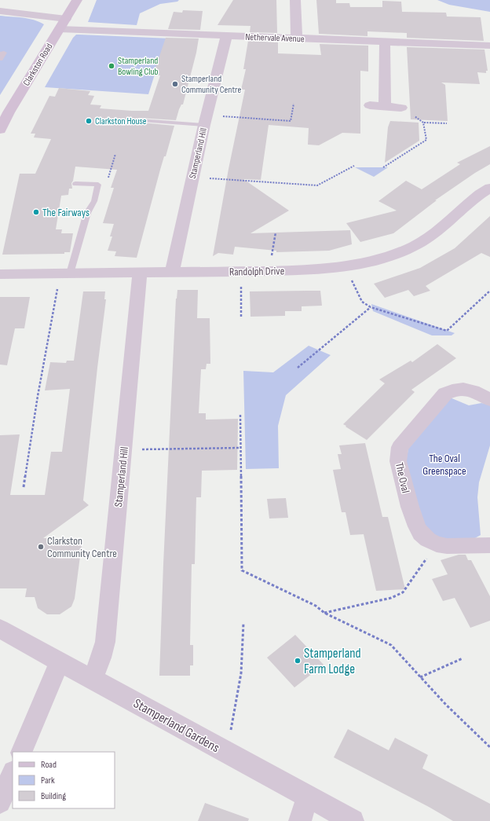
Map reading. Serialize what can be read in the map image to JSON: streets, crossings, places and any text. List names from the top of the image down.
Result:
{
  "streets": {
    "main road": ["Clarkston Road"],
    "street": [
      "Nethervale Avenue",
      "Stamperland Hill",
      "Randolph Drive",
      "The Oval",
      "Stamperland Gardens"
    ]
  },
  "crossings": [
    ["Nethervale Avenue", "Clarkston Road"],
    ["Nethervale Avenue", "Stamperland Hill"],
    ["Stamperland Hill", "Randolph Drive"],
    ["Stamperland Hill", "Stamperland Gardens"]
  ],
  "parks": ["The Oval Greenspace"],
  "places": [
    "Stamperland Bowling Club",
    "Stamperland Community Centre",
    "Clarkston House",
    "The Fairways",
    "Clarkston Community Centre",
    "Stamperland Farm Lodge"
  ],
  "legend": ["Road", "Park", "Building"]
}
